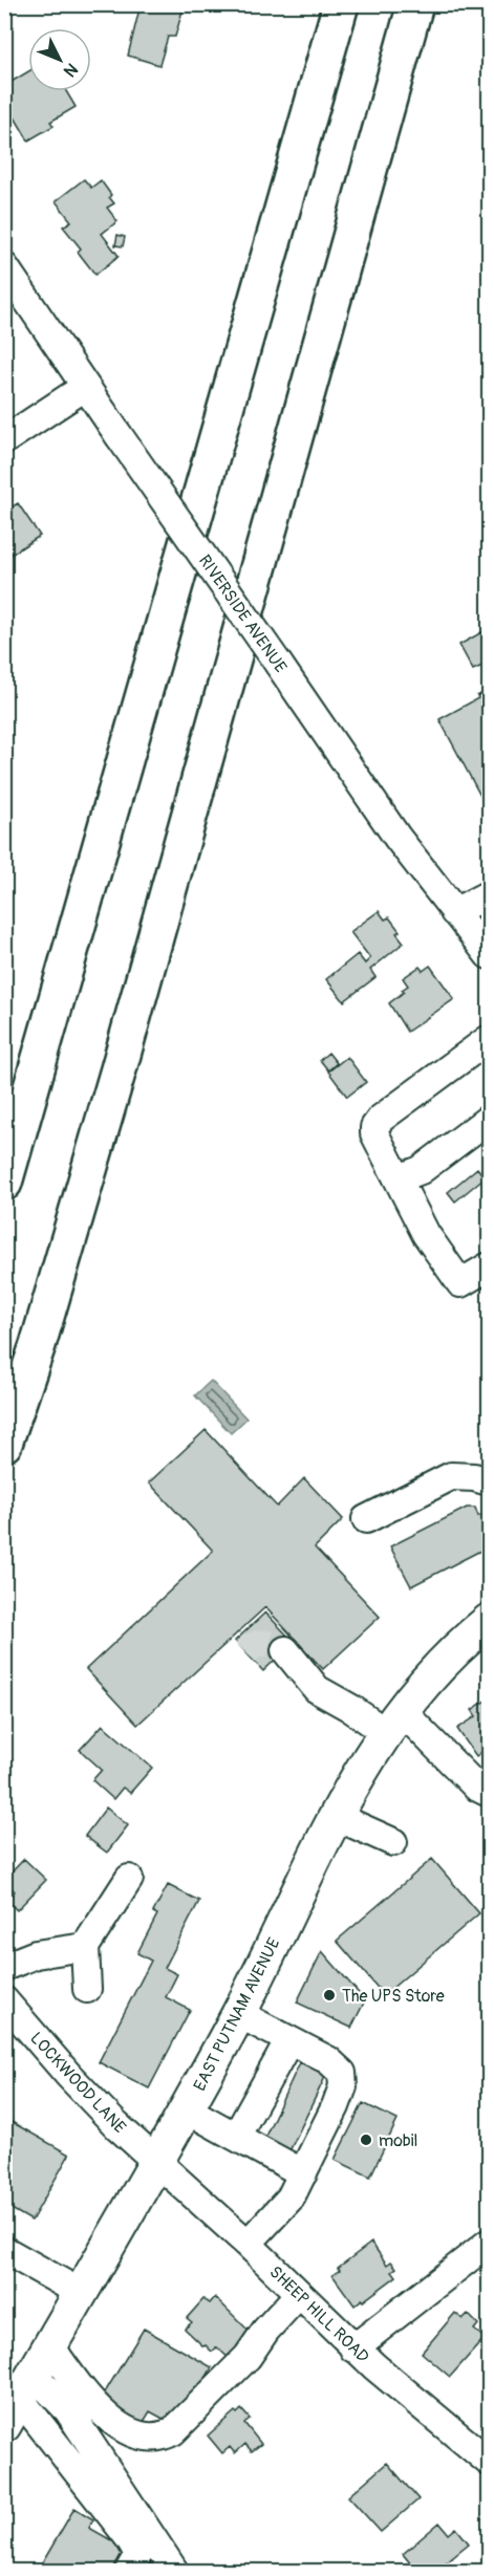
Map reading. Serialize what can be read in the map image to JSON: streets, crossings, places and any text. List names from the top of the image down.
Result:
{
  "streets": {
    "main road": ["EAST PUTNAM AVENUE"],
    "street": ["RIVERSIDE AVENUE", "LOCKWOOD LANE", "SHEEP HILL ROAD"]
  },
  "crossings": [
    ["EAST PUTNAM AVENUE", "LOCKWOOD LANE"],
    ["EAST PUTNAM AVENUE", "SHEEP HILL ROAD"],
    ["LOCKWOOD LANE", "SHEEP HILL ROAD"]
  ],
  "places": ["The UPS Store", "mobil"],
  "north": "bottom right"
}
